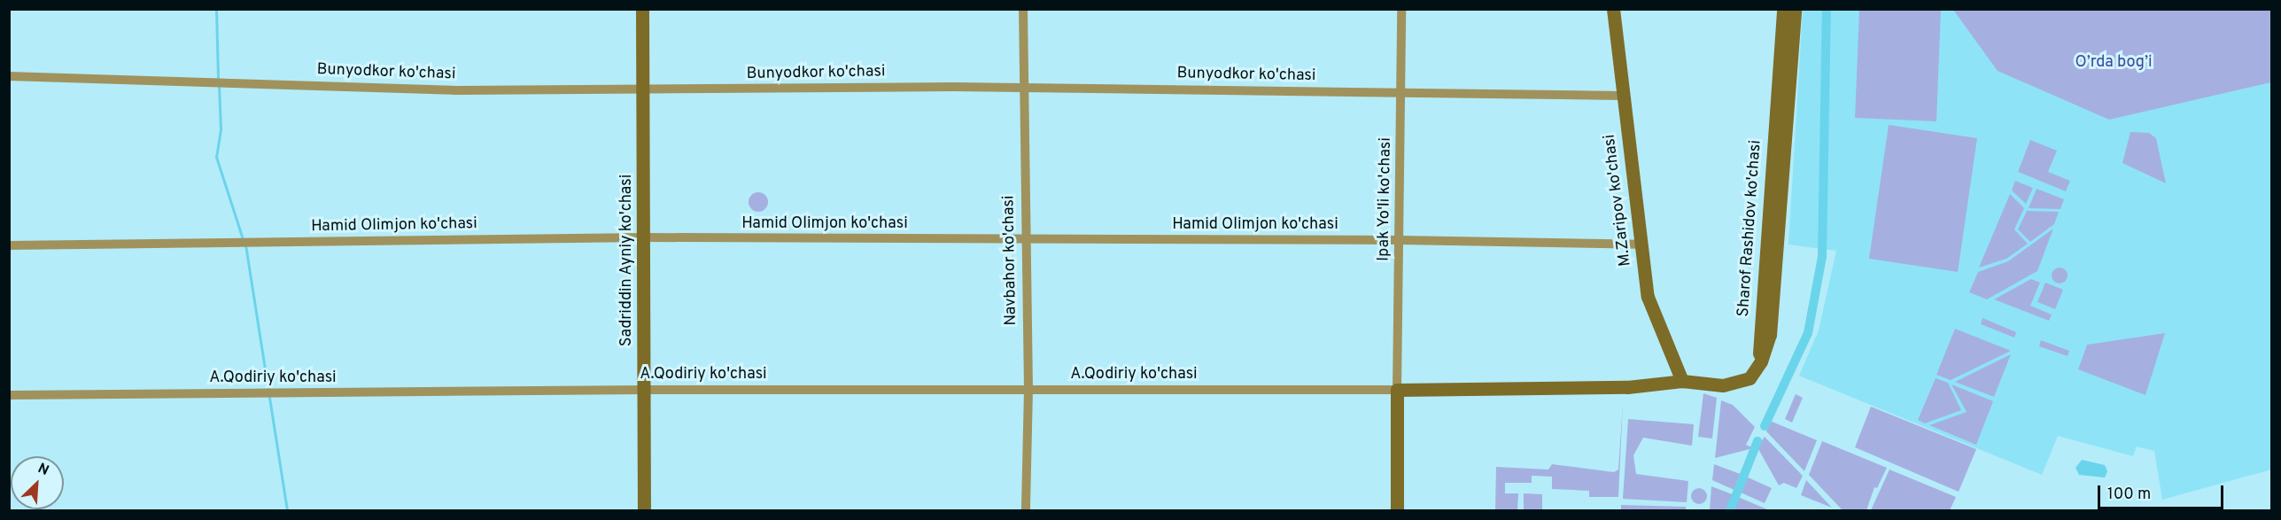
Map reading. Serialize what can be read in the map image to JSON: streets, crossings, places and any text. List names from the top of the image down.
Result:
{
  "streets": {
    "street": [
      "Bunyodkor ko'chasi",
      "Ipak Yo'li ko'chasi",
      "M.Zaripov ko'chasi",
      "Hamid Olimjon ko'chasi",
      "Sharof Rashidov ko'chasi",
      "Sadriddin Ayniy ko'chasi",
      "Navbahor ko'chasi",
      "A.Qodiriy ko'chasi"
    ]
  },
  "crossings": [
    ["Bunyodkor ko'chasi", "Ipak Yo'li ko'chasi"],
    ["Bunyodkor ko'chasi", "M.Zaripov ko'chasi"],
    ["Bunyodkor ko'chasi", "Sadriddin Ayniy ko'chasi"],
    ["Bunyodkor ko'chasi", "Navbahor ko'chasi"],
    ["Ipak Yo'li ko'chasi", "Hamid Olimjon ko'chasi"],
    ["Ipak Yo'li ko'chasi", "A.Qodiriy ko'chasi"],
    ["M.Zaripov ko'chasi", "Hamid Olimjon ko'chasi"],
    ["Hamid Olimjon ko'chasi", "Sadriddin Ayniy ko'chasi"],
    ["Hamid Olimjon ko'chasi", "Navbahor ko'chasi"],
    ["Sadriddin Ayniy ko'chasi", "A.Qodiriy ko'chasi"],
    ["Navbahor ko'chasi", "A.Qodiriy ko'chasi"]
  ],
  "parks": ["O’rda bog’i"],
  "scale_bar": "100 m",
  "north": "top right"
}
